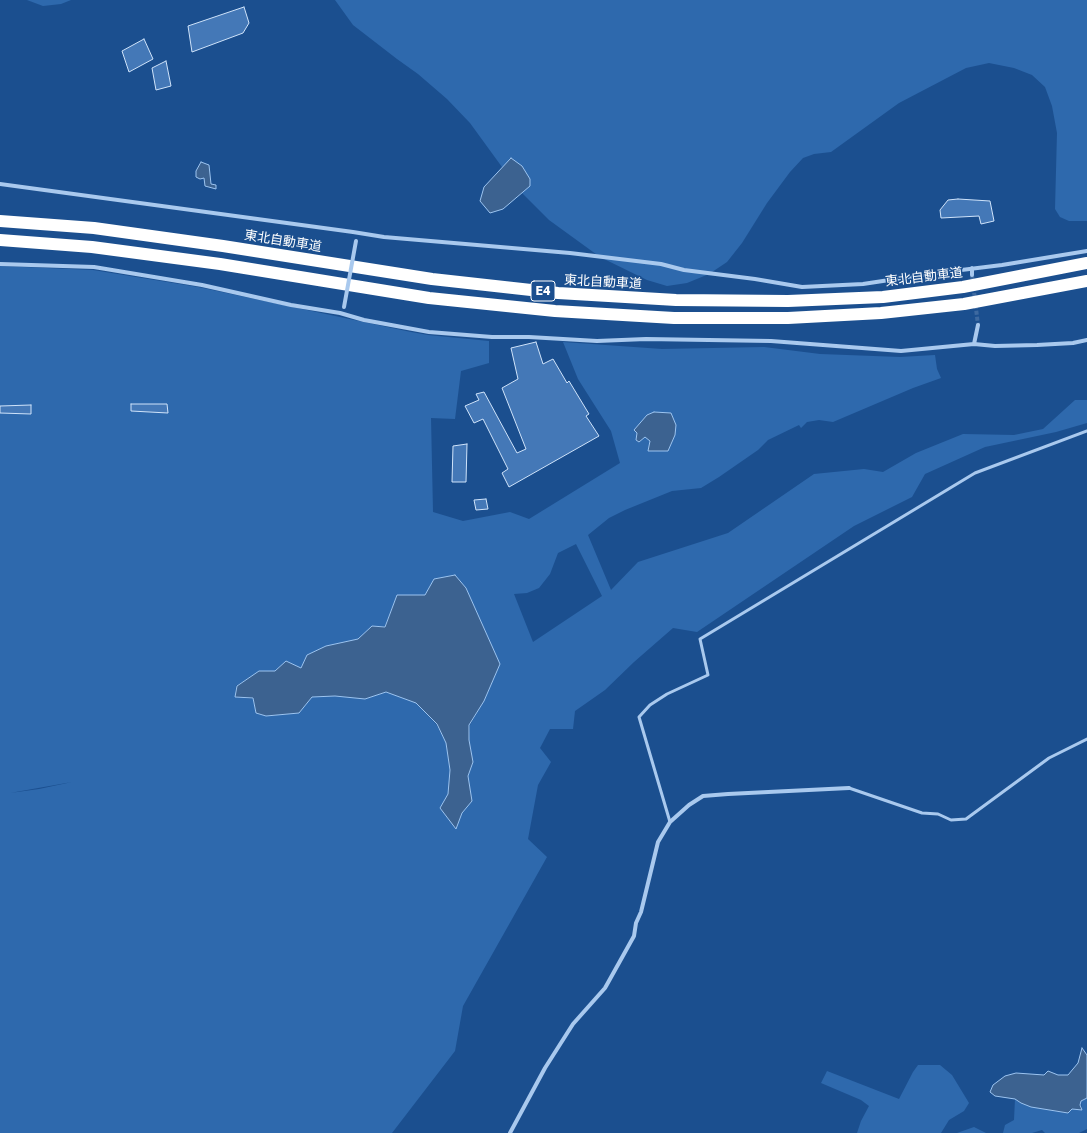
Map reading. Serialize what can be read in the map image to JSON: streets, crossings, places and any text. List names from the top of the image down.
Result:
{
  "streets": {
    "highway": ["東北自動車道", "E4"]
  }
}
